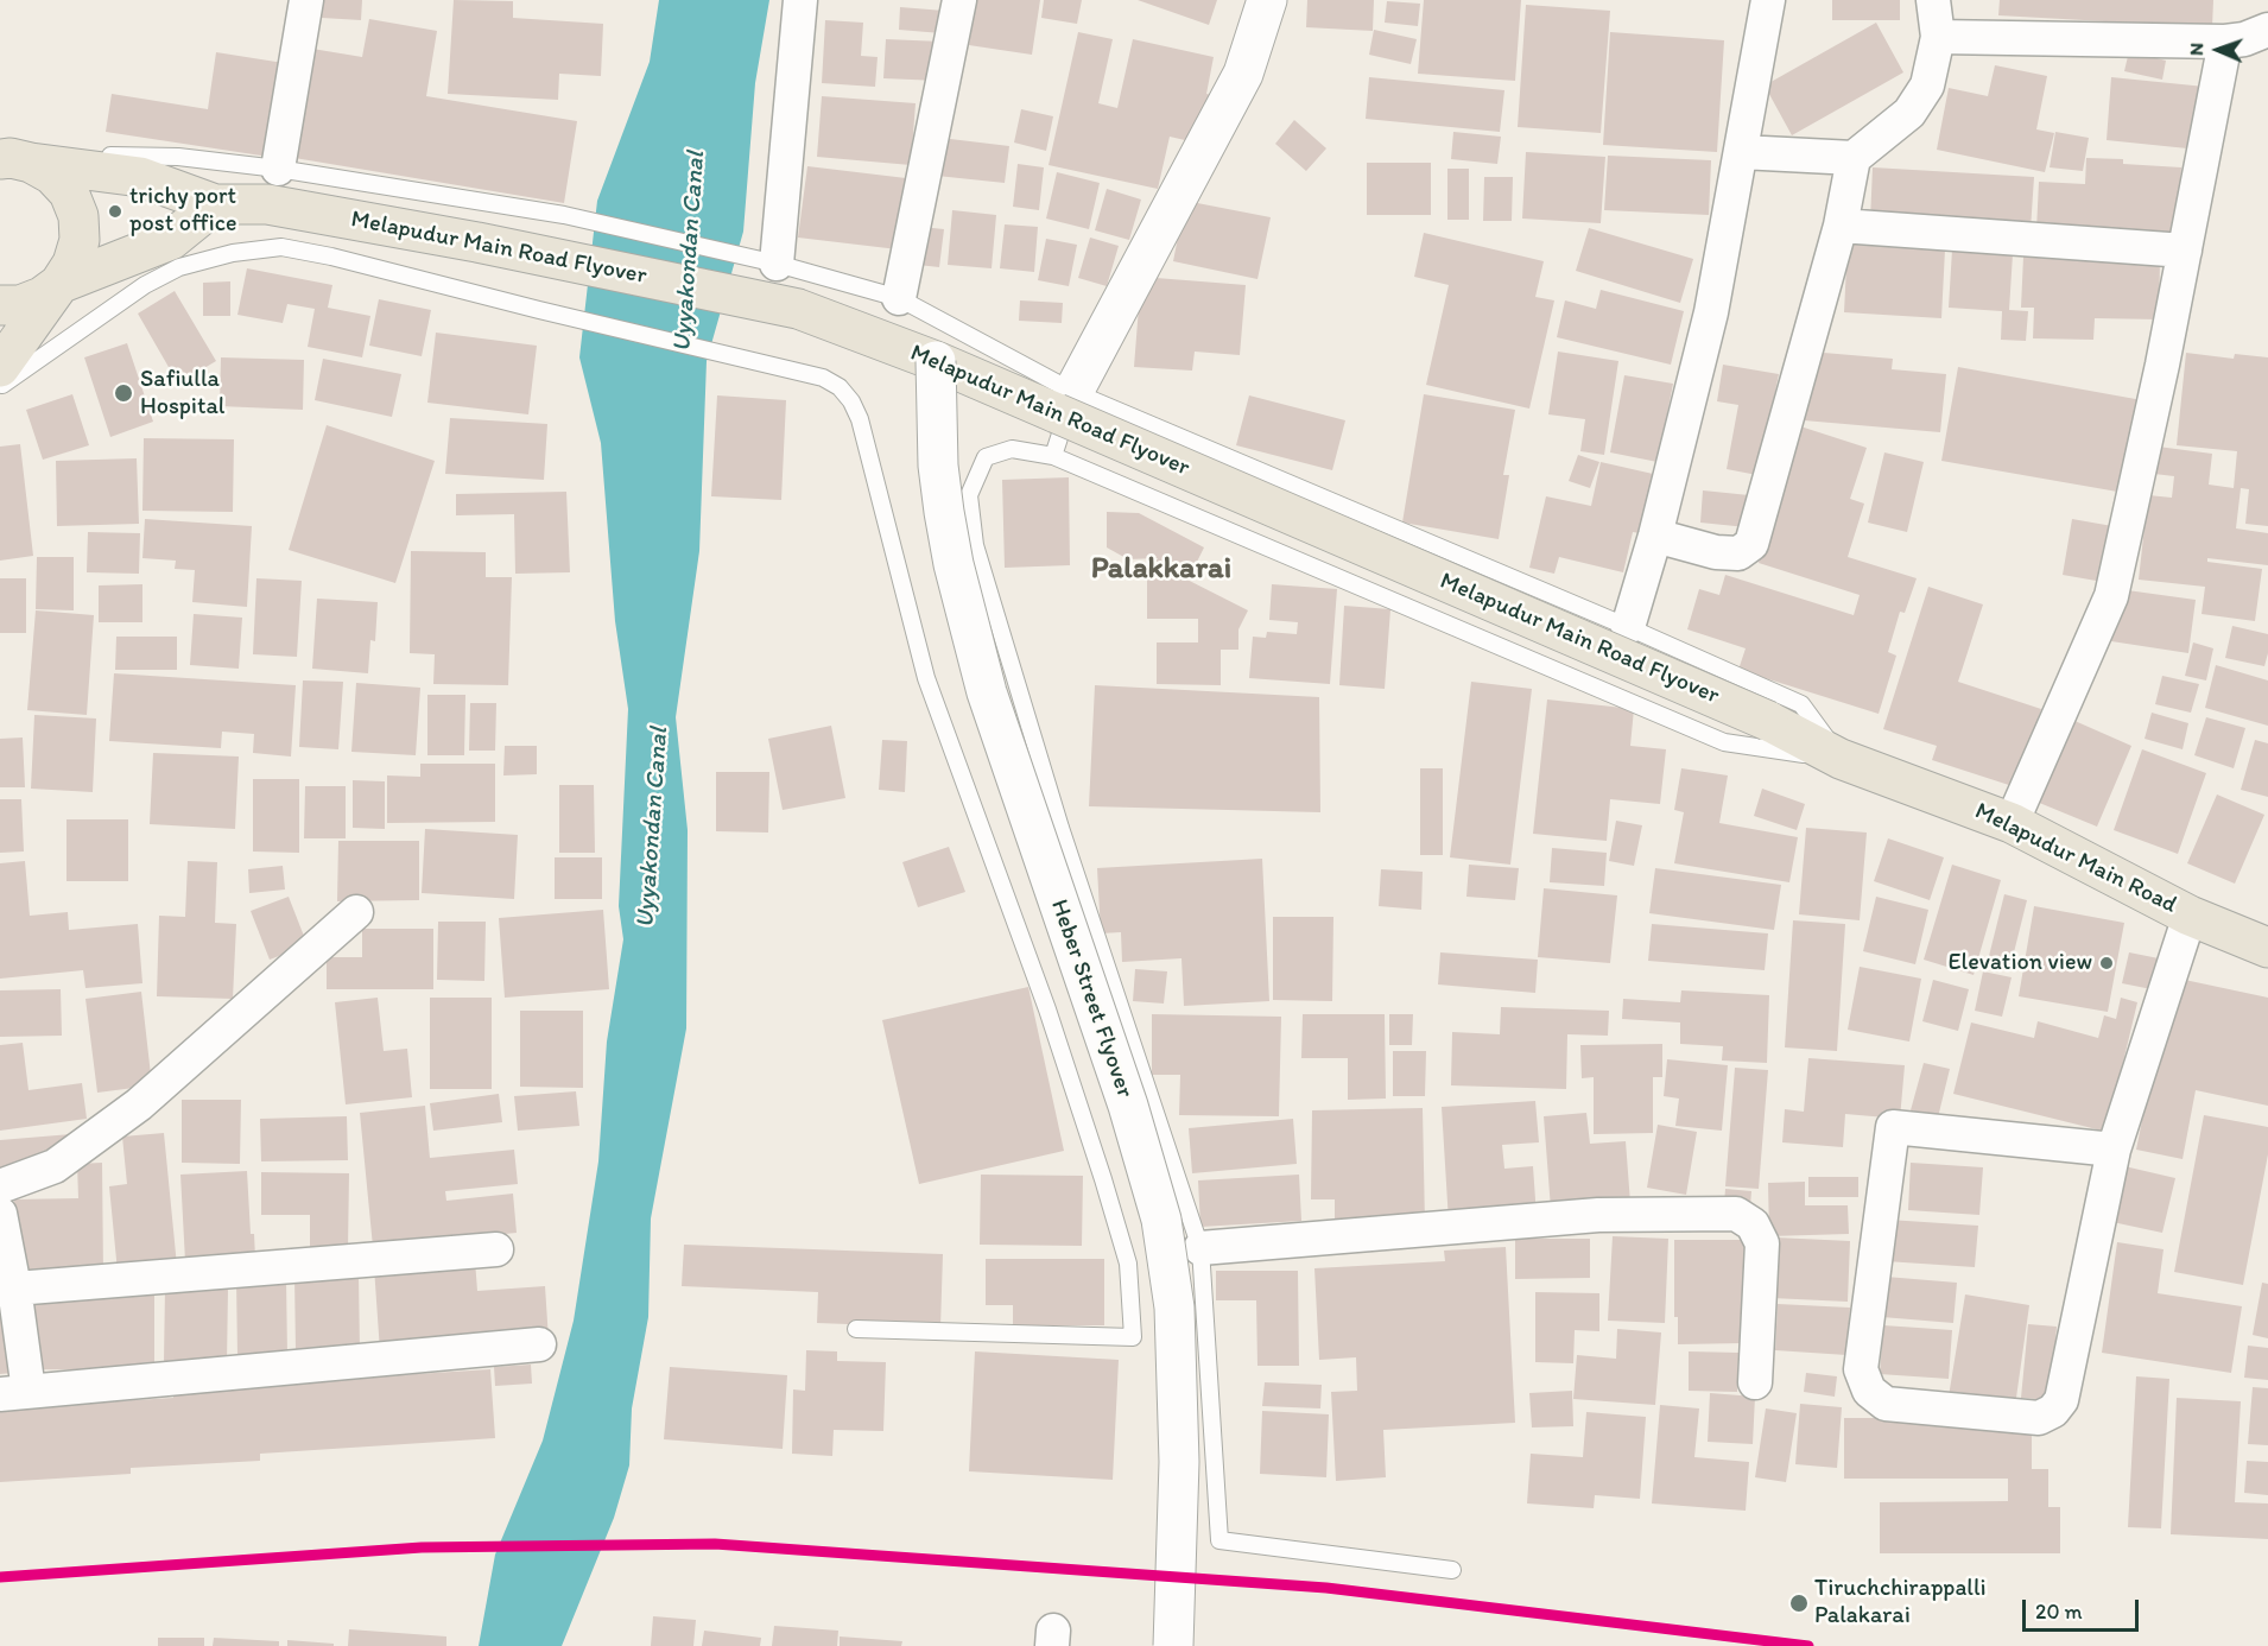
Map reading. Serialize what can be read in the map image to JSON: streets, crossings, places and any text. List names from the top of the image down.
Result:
{
  "streets": {
    "main road": ["Melapudur Main Road Flyover", "Melapudur Main Road"],
    "street": ["Heber Street Flyover"]
  },
  "crossings": [
    ["Melapudur Main Road Flyover", "Melapudur Main Road"],
    ["Melapudur Main Road Flyover", "Heber Street Flyover"]
  ],
  "districts": ["Palakkarai"],
  "water": ["Uyyakondan Canal"],
  "places": [
    "trichy port post office",
    "Safiulla Hospital",
    "Elevation view",
    "Tiruchchirappalli Palakarai"
  ],
  "scale_bar": "20 m",
  "north": "left"
}
